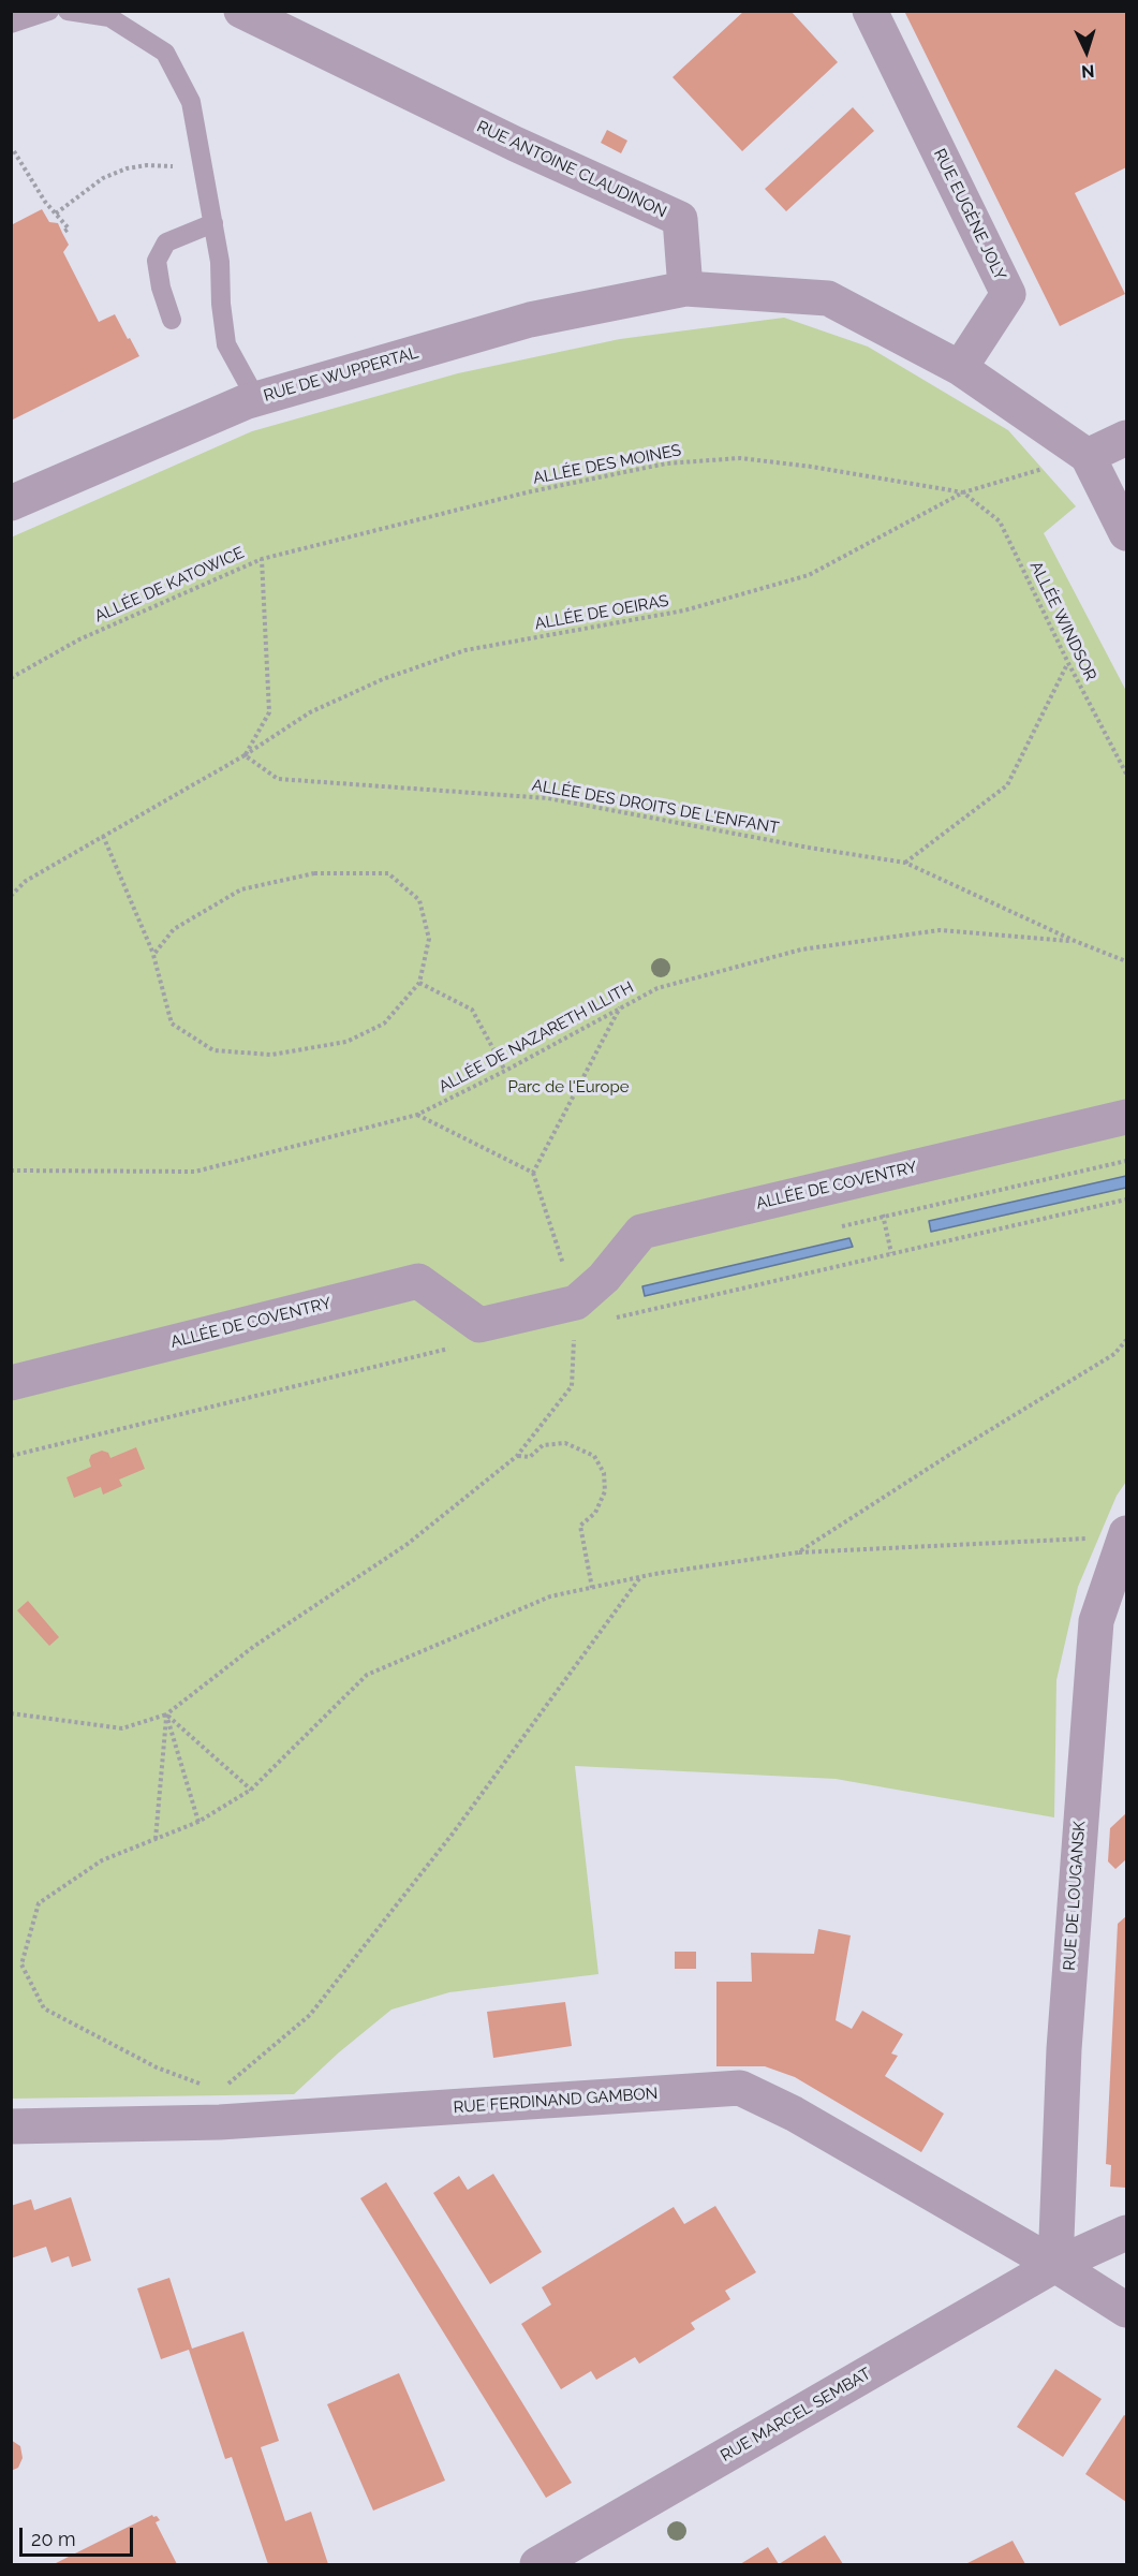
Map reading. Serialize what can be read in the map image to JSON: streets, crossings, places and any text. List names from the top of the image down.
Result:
{
  "streets": {
    "street": [
      "RUE ANTOINE CLAUDINON",
      "RUE EUGÈNE JOLY",
      "RUE DE WUPPERTAL",
      "ALLÉE DE COVENTRY",
      "RUE DE LOUGANSK",
      "RUE FERDINAND GAMBON",
      "RUE MARCEL SEMBAT"
    ],
    "path": [
      "ALLÉE DES MOINES",
      "ALLÉE DE KATOWICE",
      "ALLÉE DE OEIRAS",
      "ALLÉE WINDSOR",
      "ALLÉE DES DROITS DE L'ENFANT",
      "ALLÉE DE NAZARETH ILLITH"
    ]
  },
  "crossings": [
    ["RUE ANTOINE CLAUDINON", "RUE DE WUPPERTAL"],
    ["ALLÉE DES MOINES", "ALLÉE DE KATOWICE"],
    ["ALLÉE DES MOINES", "ALLÉE DE OEIRAS"],
    ["ALLÉE DES MOINES", "ALLÉE WINDSOR"],
    ["ALLÉE DE KATOWICE", "ALLÉE DE OEIRAS"],
    ["ALLÉE DE KATOWICE", "ALLÉE DES DROITS DE L'ENFANT"],
    ["ALLÉE DE OEIRAS", "ALLÉE WINDSOR"],
    ["ALLÉE DE OEIRAS", "ALLÉE DES DROITS DE L'ENFANT"],
    ["ALLÉE DES DROITS DE L'ENFANT", "ALLÉE DE NAZARETH ILLITH"],
    ["RUE DE LOUGANSK", "RUE FERDINAND GAMBON"],
    ["RUE DE LOUGANSK", "RUE MARCEL SEMBAT"],
    ["RUE FERDINAND GAMBON", "RUE MARCEL SEMBAT"]
  ],
  "parks": ["Parc de l'Europe"],
  "scale_bar": "20 m",
  "north": "bottom"
}
